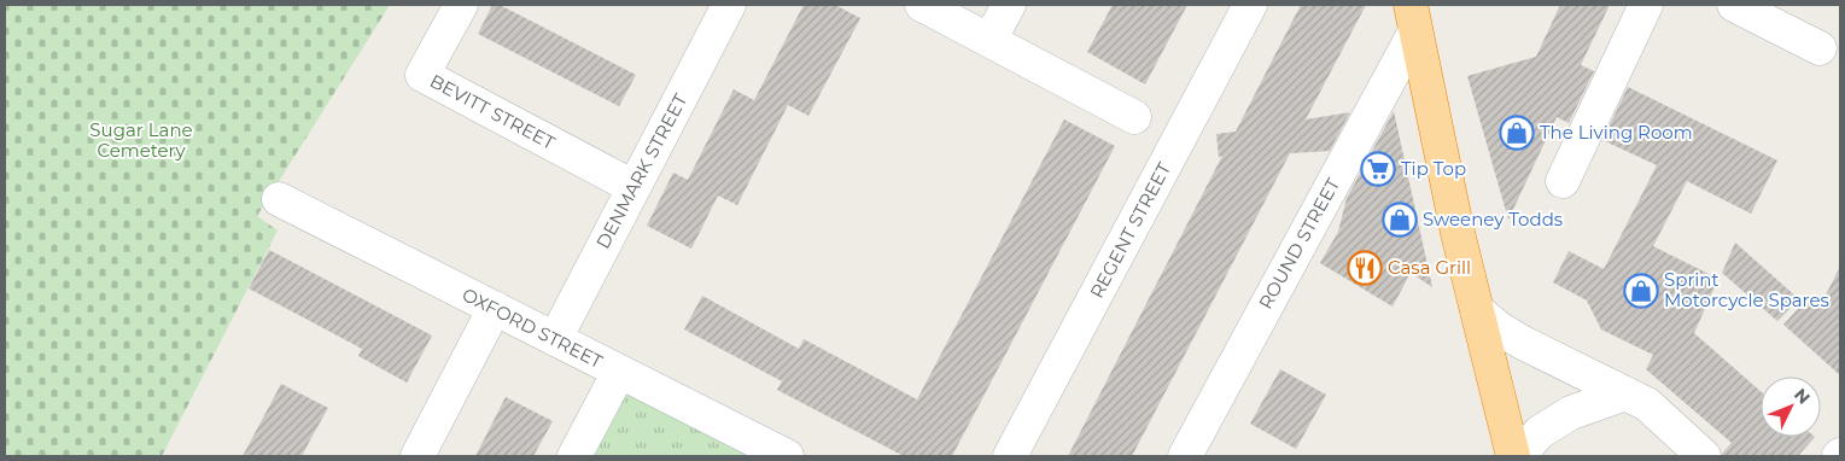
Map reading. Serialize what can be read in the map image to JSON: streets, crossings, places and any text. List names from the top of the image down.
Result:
{
  "streets": {
    "street": [
      "BEVITT STREET",
      "DENMARK STREET",
      "REGENT STREET",
      "ROUND STREET",
      "OXFORD STREET"
    ]
  },
  "crossings": [
    ["BEVITT STREET", "DENMARK STREET"],
    ["DENMARK STREET", "OXFORD STREET"]
  ],
  "parks": ["Sugar Lane Cemetery"],
  "places": {
    "shop": ["The Living Room", "Sweeney Todds", "Sprint Motorcycle Spares"],
    "supermarket": ["Tip Top"],
    "restaurant": ["Casa Grill"]
  },
  "north": "top right"
}
